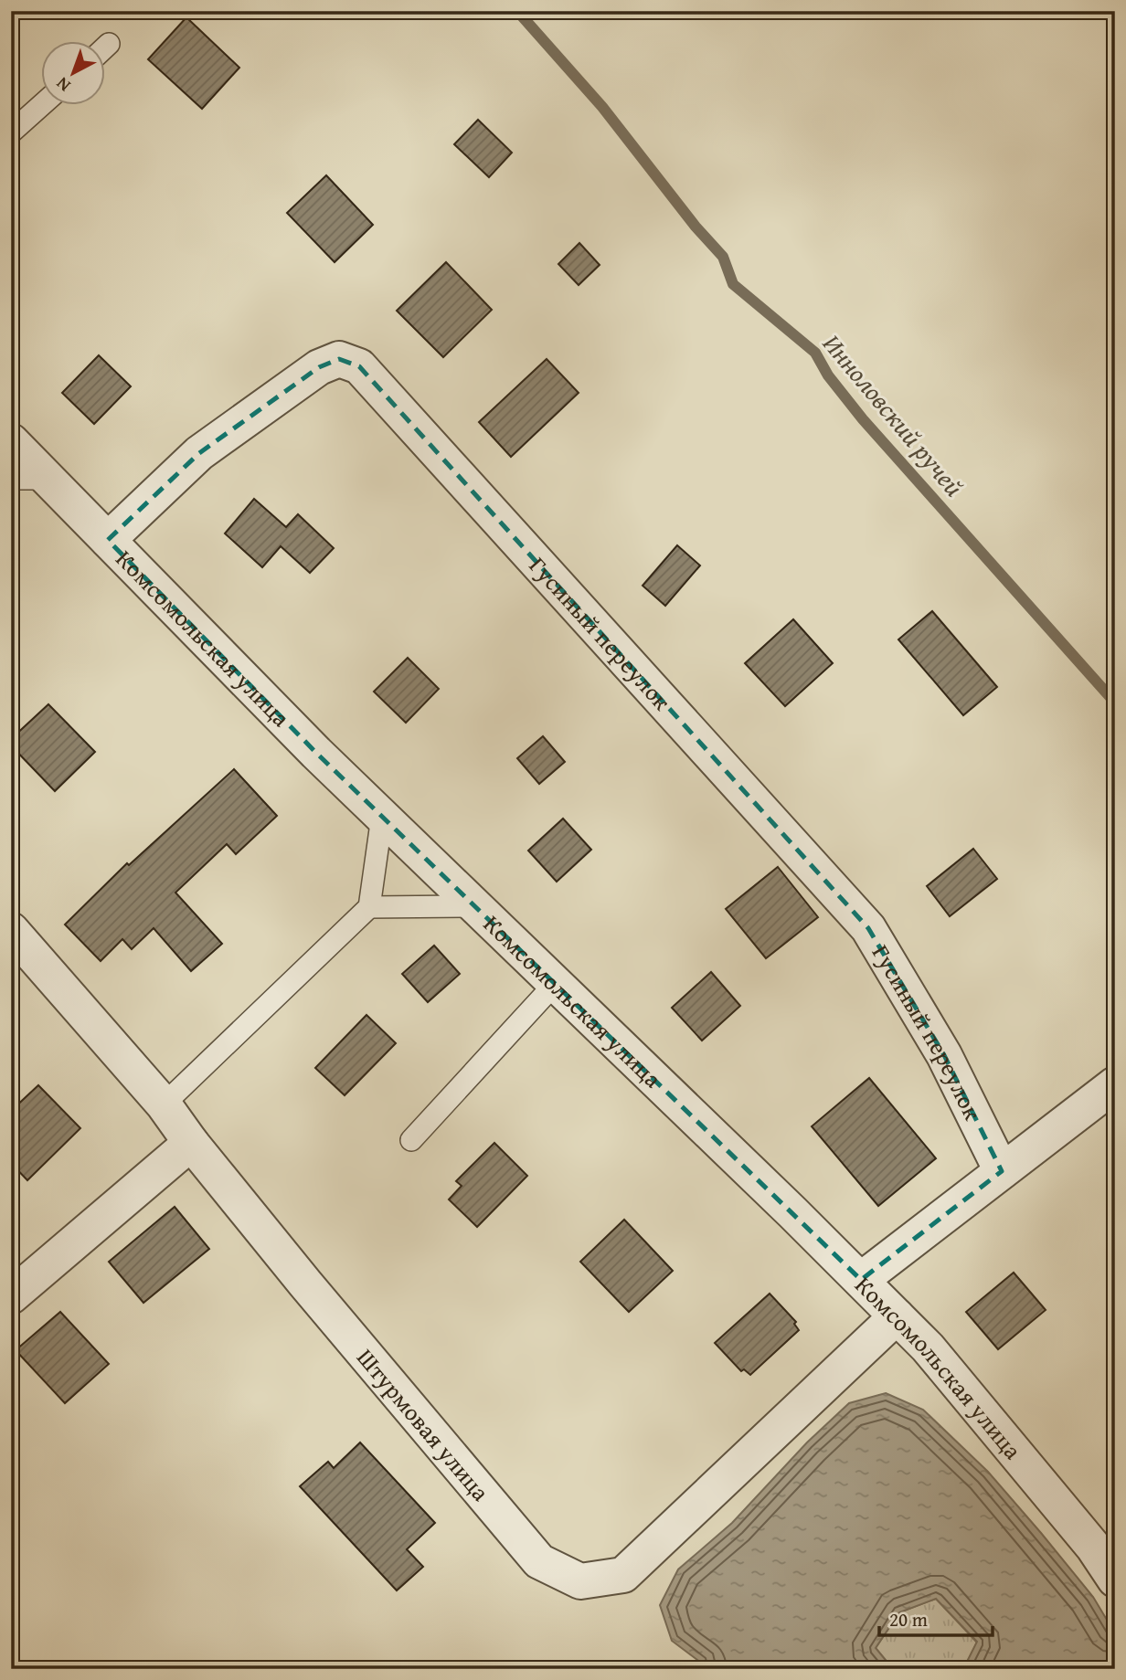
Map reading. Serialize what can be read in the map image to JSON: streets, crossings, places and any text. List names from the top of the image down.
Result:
{
  "streets": {
    "street": ["Гусиный переулок", "Комсомольская улица", "Штурмовая улица"]
  },
  "crossings": [
    ["Гусиный переулок", "Комсомольская улица"],
    ["Комсомольская улица", "Штурмовая улица"]
  ],
  "water": ["Инноловский ручей"],
  "scale_bar": "20 m",
  "north": "bottom left"
}
